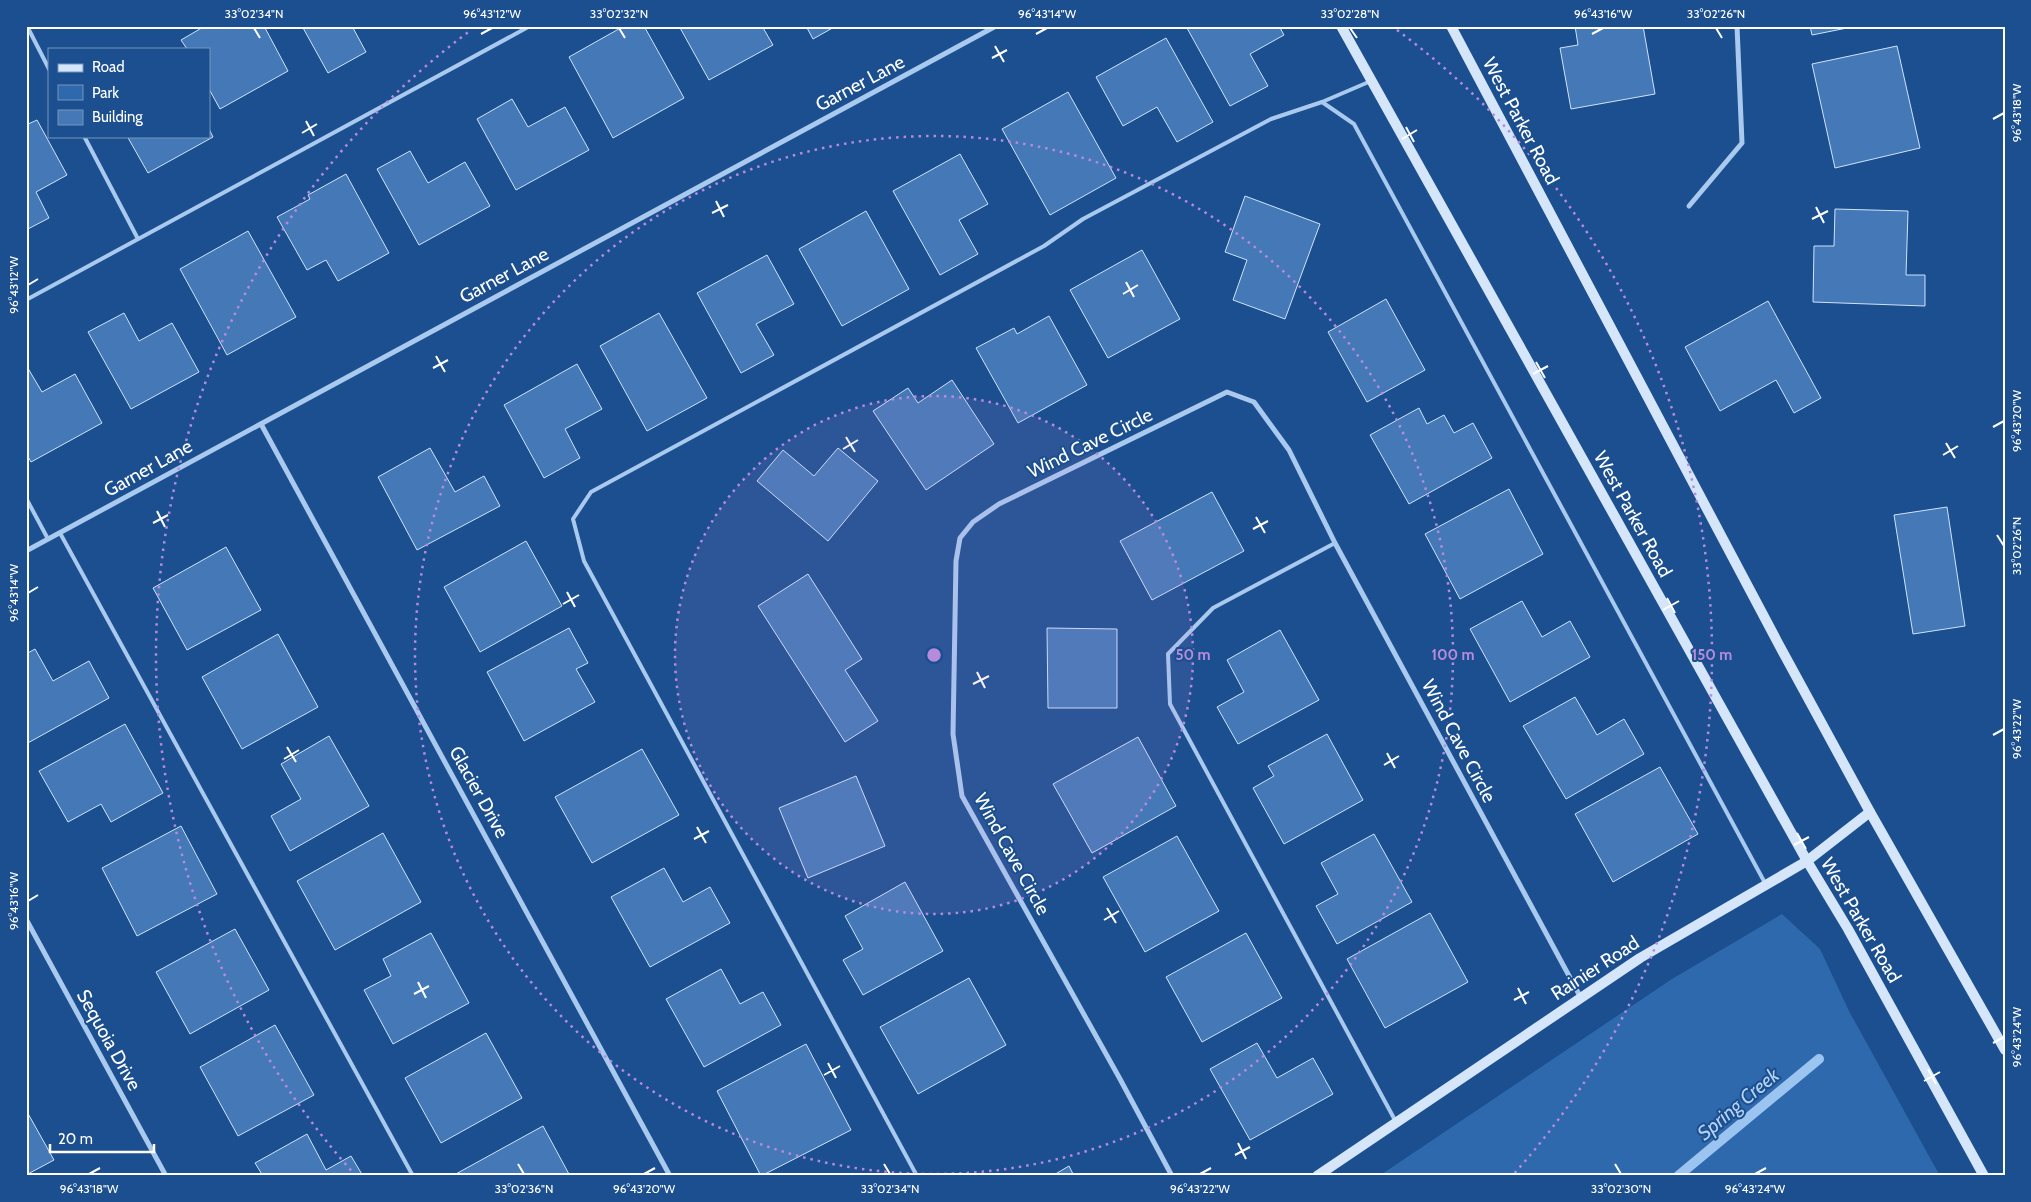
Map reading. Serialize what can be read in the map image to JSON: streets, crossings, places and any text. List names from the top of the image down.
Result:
{
  "streets": {
    "main road": ["West Parker Road", "Rainier Road"],
    "street": [
      "Garner Lane",
      "Wind Cave Circle",
      "Glacier Drive",
      "Sequoia Drive"
    ]
  },
  "crossings": [
    ["Garner Lane", "Glacier Drive"],
    ["West Parker Road", "Rainier Road"],
    ["Wind Cave Circle", "Rainier Road"]
  ],
  "water": ["Spring Creek"],
  "legend": ["Road", "Park", "Building"],
  "scale_bar": "20 m",
  "coordinates": [
    "33°02'34\"N",
    "96°43'12\"W",
    "33°02'32\"N",
    "96°43'14\"W",
    "33°02'28\"N",
    "96°43'16\"W",
    "33°02'26\"N",
    "96°43'18\"W",
    "96°43'20\"W",
    "96°43'22\"W",
    "96°43'24\"W",
    "33°02'36\"N",
    "33°02'30\"N"
  ],
  "rings": ["50 m", "100 m", "150 m"]
}
